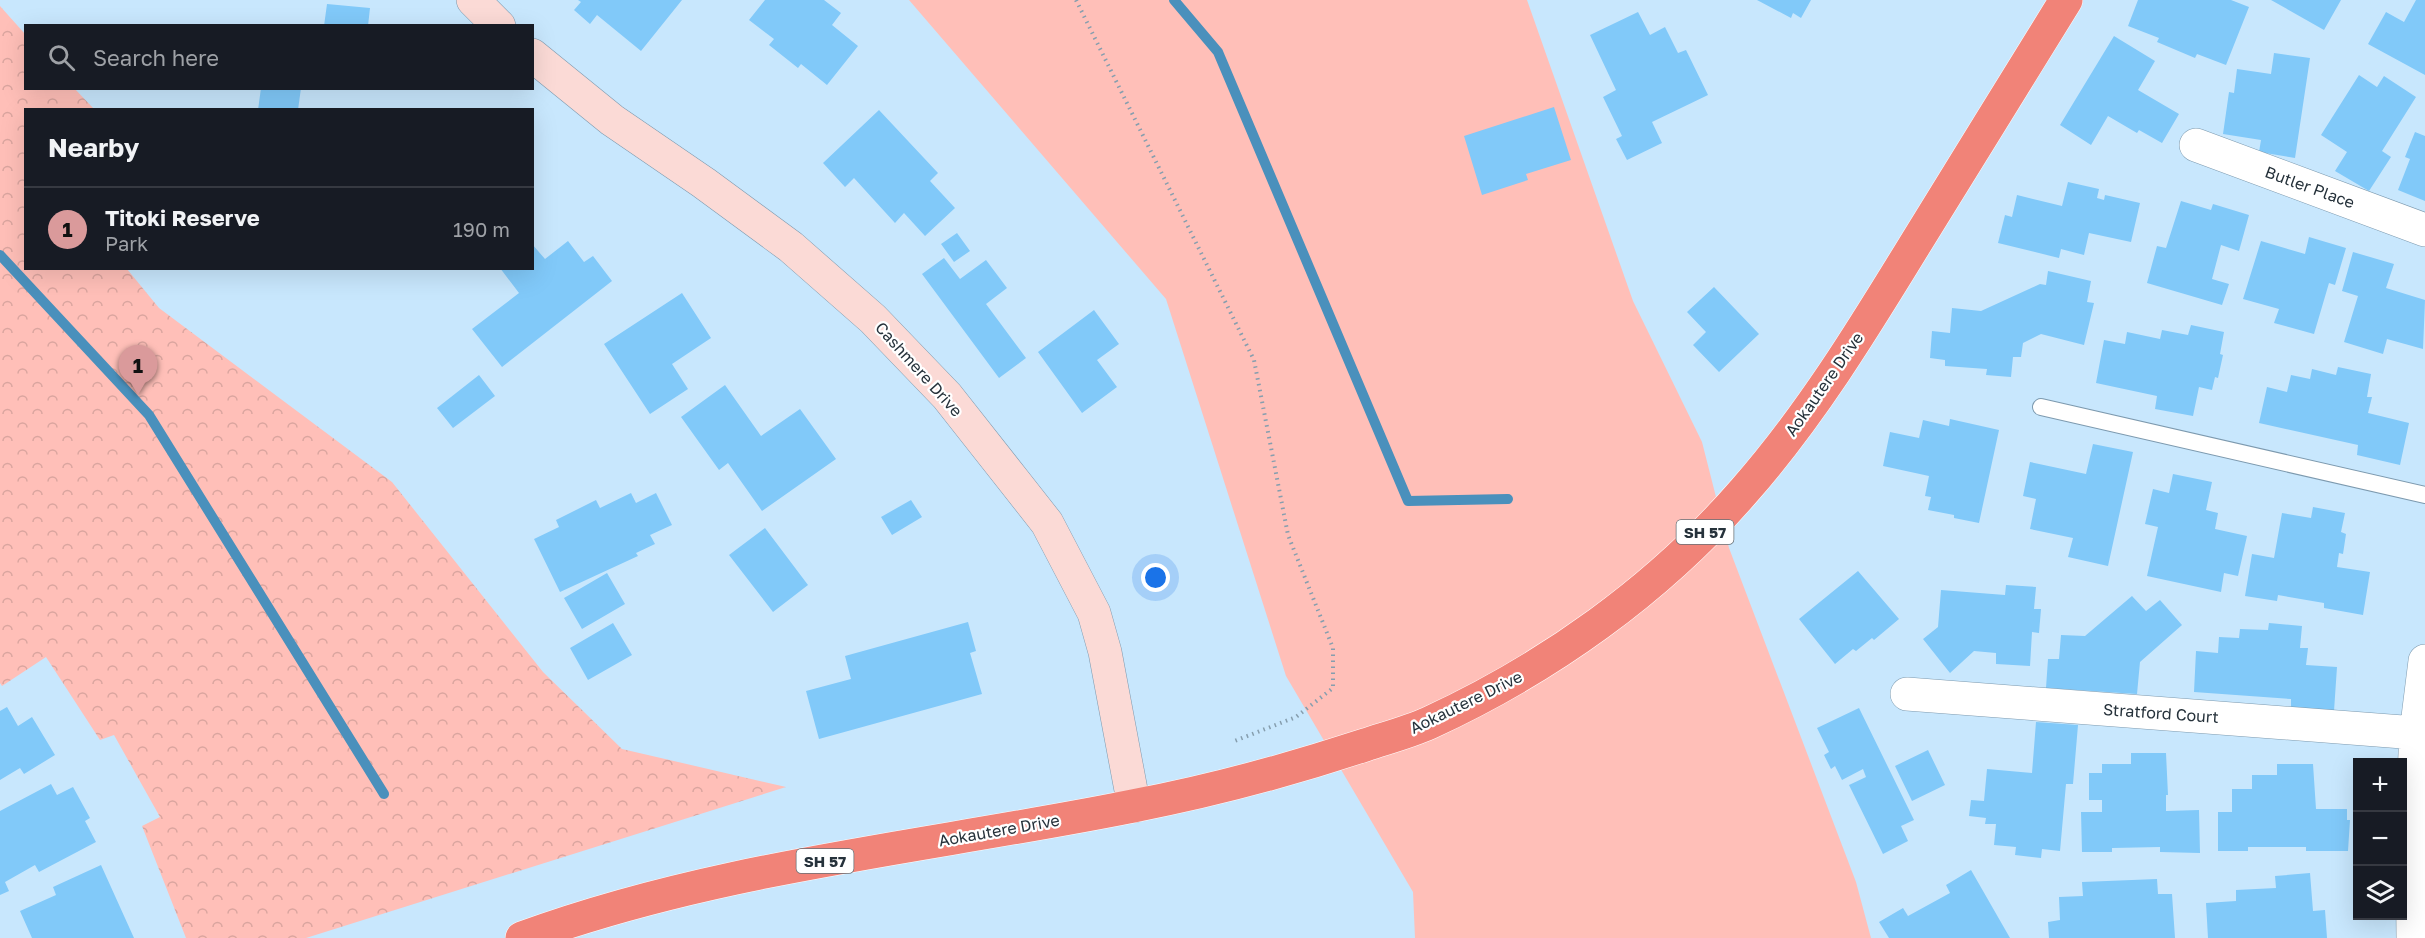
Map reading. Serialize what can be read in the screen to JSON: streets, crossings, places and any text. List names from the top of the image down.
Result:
{
  "streets": {
    "highway": ["Aokautere Drive", "SH 57"],
    "street": ["Butler Place", "Cashmere Drive", "Stratford Court"]
  },
  "crossings": [
    ["Cashmere Drive", "Aokautere Drive"]
  ],
  "page": {
    "search": "Search here",
    "heading": "Nearby",
    "list": [
      {
        "mark": "1",
        "name": "Titoki Reserve",
        "note": "Park",
        "value": "190 m"
      }
    ],
    "pins": "1",
    "map_buttons": ["+", "−"]
  }
}
